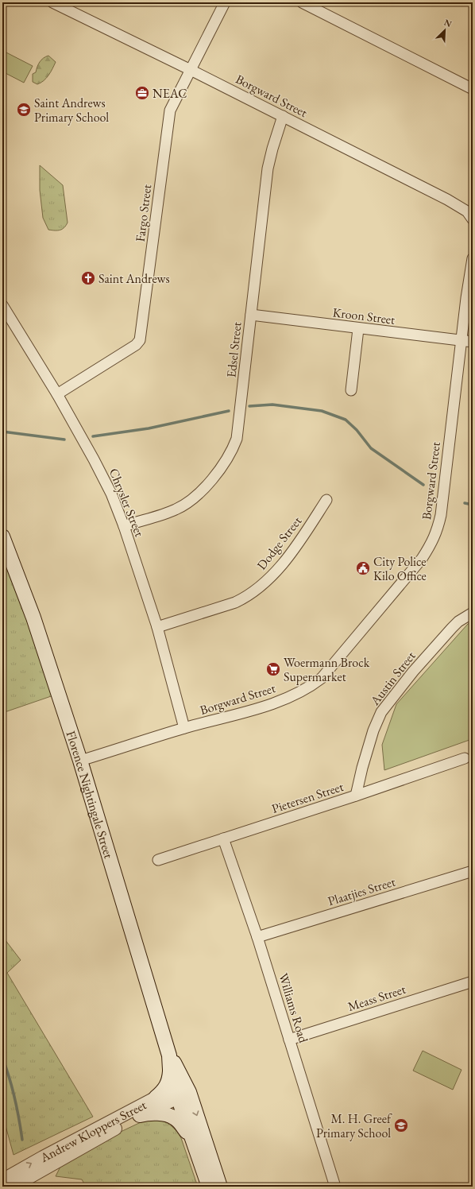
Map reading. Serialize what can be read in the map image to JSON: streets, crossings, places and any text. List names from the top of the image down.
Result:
{
  "streets": {
    "main road": ["Florence Nightingale Street"],
    "street": [
      "Borgward Street",
      "Fargo Street",
      "Kroon Street",
      "Edsel Street",
      "Chrysler Street",
      "Dodge Street",
      "Austin Street",
      "Pietersen Street",
      "Plaatjies Street",
      "Meass Street",
      "Williams Road",
      "Andrew Kloppers Street"
    ]
  },
  "crossings": [
    ["Borgward Street", "Fargo Street"],
    ["Borgward Street", "Kroon Street"],
    ["Borgward Street", "Edsel Street"],
    ["Borgward Street", "Chrysler Street"],
    ["Borgward Street", "Florence Nightingale Street"],
    ["Fargo Street", "Chrysler Street"],
    ["Kroon Street", "Edsel Street"],
    ["Edsel Street", "Chrysler Street"],
    ["Chrysler Street", "Dodge Street"],
    ["Austin Street", "Pietersen Street"],
    ["Florence Nightingale Street", "Andrew Kloppers Street"],
    ["Pietersen Street", "Williams Road"],
    ["Plaatjies Street", "Williams Road"],
    ["Meass Street", "Williams Road"]
  ],
  "places": {
    "office": ["NEAC"],
    "school or university": ["Saint Andrews Primary School", "M. H. Greef Primary School"],
    "church": ["Saint Andrews"],
    "public building": ["City Police Kilo Office"],
    "supermarket": ["Woermann Brock Supermarket"]
  },
  "north": "top right"
}
